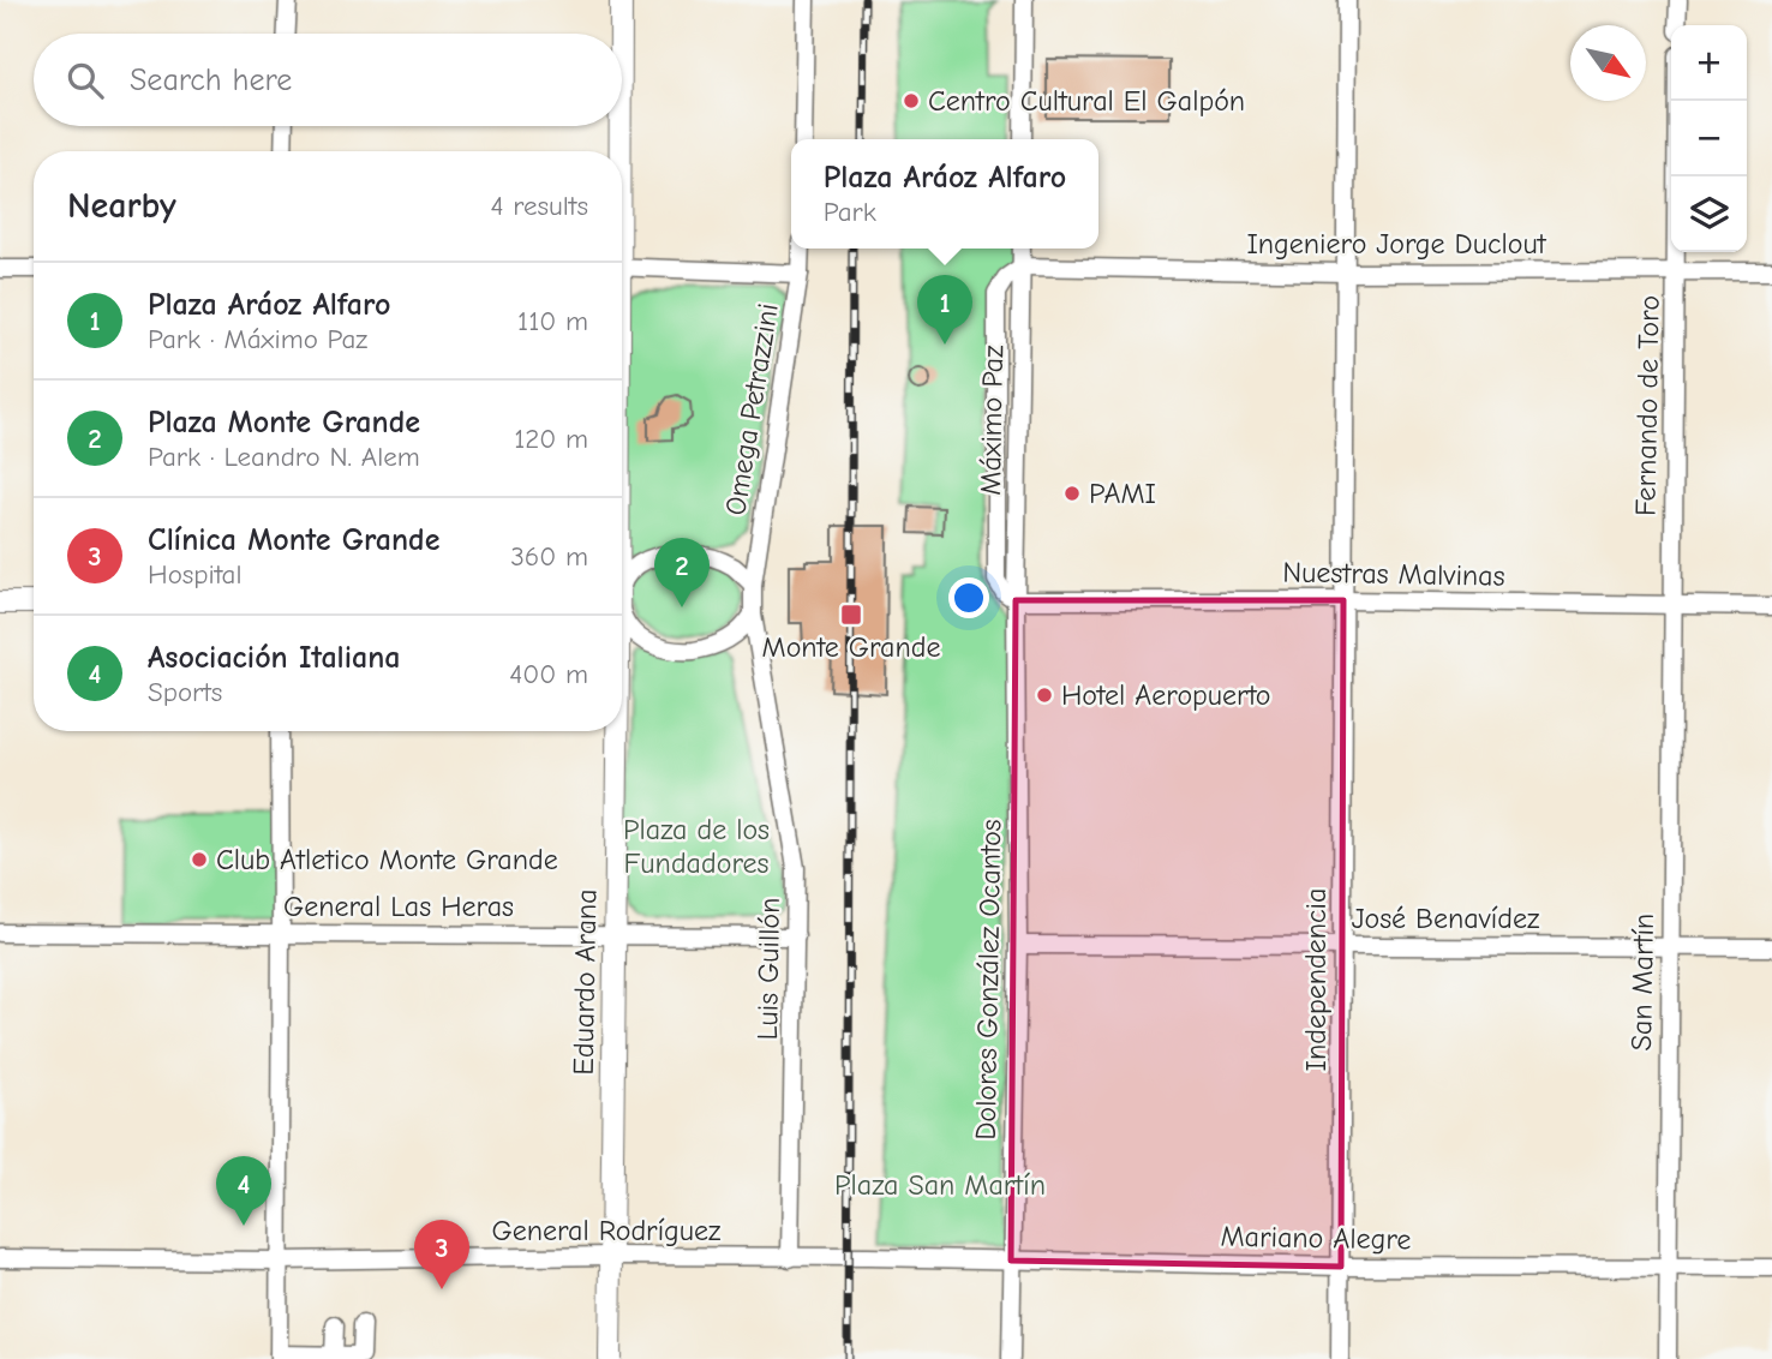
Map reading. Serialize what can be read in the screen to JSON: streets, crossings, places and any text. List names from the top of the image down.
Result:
{
  "streets": {
    "main road": ["Eduardo Arana"],
    "street": [
      "Ingeniero Jorge Duclout",
      "Fernando de Toro",
      "Omega Petrazzini",
      "Máximo Paz",
      "Nuestras Malvinas",
      "General Las Heras",
      "José Benavídez",
      "Luis Guillón",
      "Dolores González Ocantos",
      "Independencia",
      "San Martín",
      "General Rodríguez",
      "Mariano Alegre"
    ]
  },
  "crossings": [
    ["Ingeniero Jorge Duclout", "Fernando de Toro"],
    ["Ingeniero Jorge Duclout", "Máximo Paz"],
    ["Ingeniero Jorge Duclout", "Independencia"],
    ["Fernando de Toro", "Nuestras Malvinas"],
    ["Fernando de Toro", "San Martín"],
    ["Omega Petrazzini", "Luis Guillón"],
    ["Máximo Paz", "Nuestras Malvinas"],
    ["Máximo Paz", "Dolores González Ocantos"],
    ["Nuestras Malvinas", "Dolores González Ocantos"],
    ["Nuestras Malvinas", "Independencia"],
    ["Nuestras Malvinas", "San Martín"],
    ["General Las Heras", "Luis Guillón"],
    ["General Las Heras", "Eduardo Arana"],
    ["José Benavídez", "Dolores González Ocantos"],
    ["José Benavídez", "Independencia"],
    ["José Benavídez", "San Martín"],
    ["Luis Guillón", "General Rodríguez"],
    ["Dolores González Ocantos", "Mariano Alegre"],
    ["Independencia", "Mariano Alegre"],
    ["Eduardo Arana", "General Rodríguez"],
    ["San Martín", "Mariano Alegre"],
    ["General Rodríguez", "Mariano Alegre"]
  ],
  "parks": ["Plaza de los Fundadores", "Plaza San Martín"],
  "places": {
    "other": [
      "Centro Cultural El Galpón",
      "PAMI",
      "Hotel Aeropuerto",
      "Club Atletico Monte Grande"
    ],
    "transit": ["Monte Grande"]
  },
  "north": "bottom right",
  "page": {
    "map_buttons": ["+", "−"],
    "search": "Search here",
    "popup": ["Plaza Aráoz Alfaro", "Park"],
    "heading": ["Nearby", "4 results"],
    "list": [
      {
        "mark": "1",
        "name": "Plaza Aráoz Alfaro",
        "note": "Park · Máximo Paz",
        "value": "110 m"
      },
      {
        "mark": "2",
        "name": "Plaza Monte Grande",
        "note": "Park · Leandro N. Alem",
        "value": "120 m"
      },
      {
        "mark": "3",
        "name": "Clínica Monte Grande",
        "note": "Hospital",
        "value": "360 m"
      },
      {
        "mark": "4",
        "name": "Asociación Italiana",
        "note": "Sports",
        "value": "400 m"
      }
    ],
    "pins": [
      "1",
      "2",
      "4",
      "3"
    ]
  }
}
